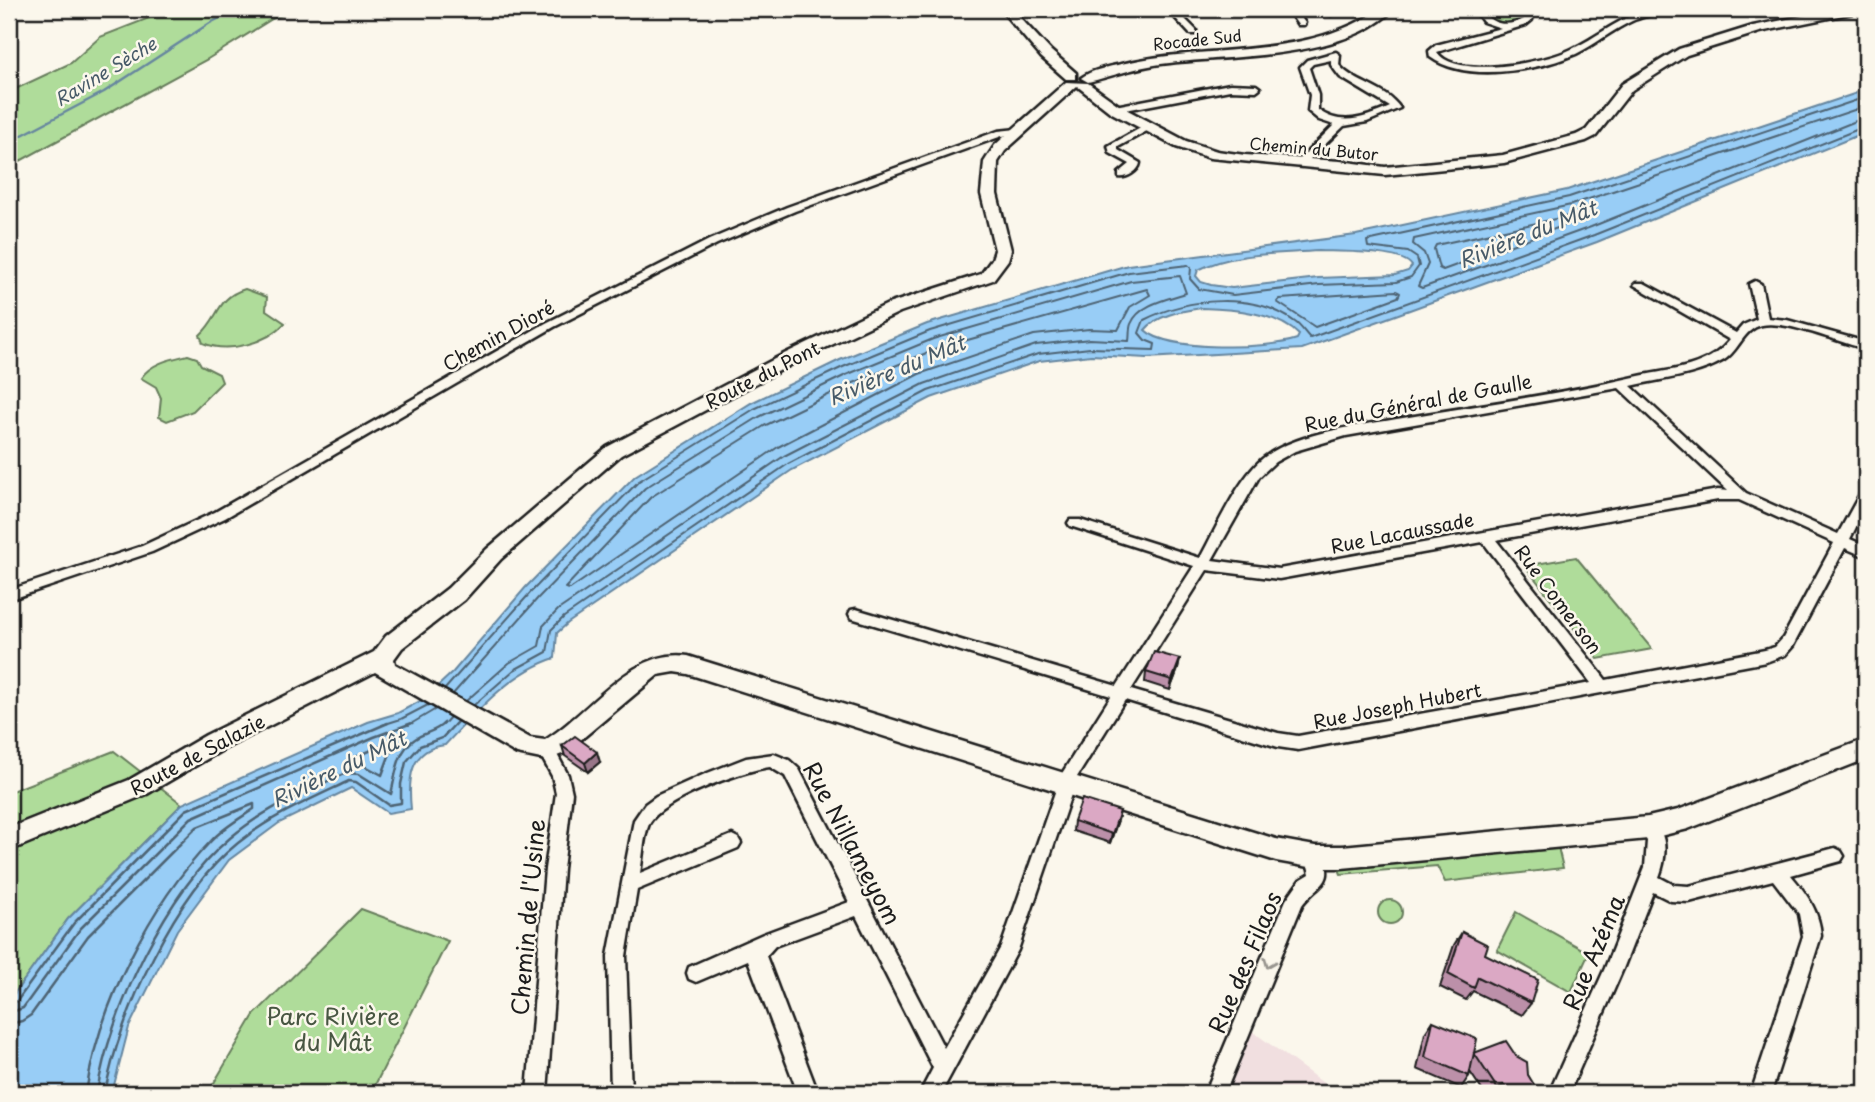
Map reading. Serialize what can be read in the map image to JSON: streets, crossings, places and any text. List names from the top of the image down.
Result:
{
  "streets": {
    "main road": [
      "Rocade Sud",
      "Chemin du Butor",
      "Route du Pont",
      "Route de Salazie"
    ],
    "street": [
      "Chemin Dioré",
      "Rue du Général de Gaulle",
      "Rue Lacaussade",
      "Rue Comerson",
      "Rue Joseph Hubert",
      "Rue Nillameyom",
      "Chemin de l'Usine",
      "Rue Azéma",
      "Rue des Filaos"
    ]
  },
  "crossings": [
    ["Rocade Sud", "Chemin du Butor"],
    ["Rocade Sud", "Route du Pont"],
    ["Chemin du Butor", "Route du Pont"],
    ["Chemin Dioré", "Route du Pont"],
    ["Route du Pont", "Route de Salazie"],
    ["Rue du Général de Gaulle", "Rue Lacaussade"],
    ["Rue du Général de Gaulle", "Rue Joseph Hubert"],
    ["Rue du Général de Gaulle", "Rue Nillameyom"],
    ["Rue Lacaussade", "Rue Comerson"],
    ["Rue Comerson", "Rue Joseph Hubert"]
  ],
  "one_way": ["Rue des Filaos"],
  "water": ["Ravine Sèche", "Rivière du Mât"],
  "parks": ["Parc Rivière du Mât"]
}
